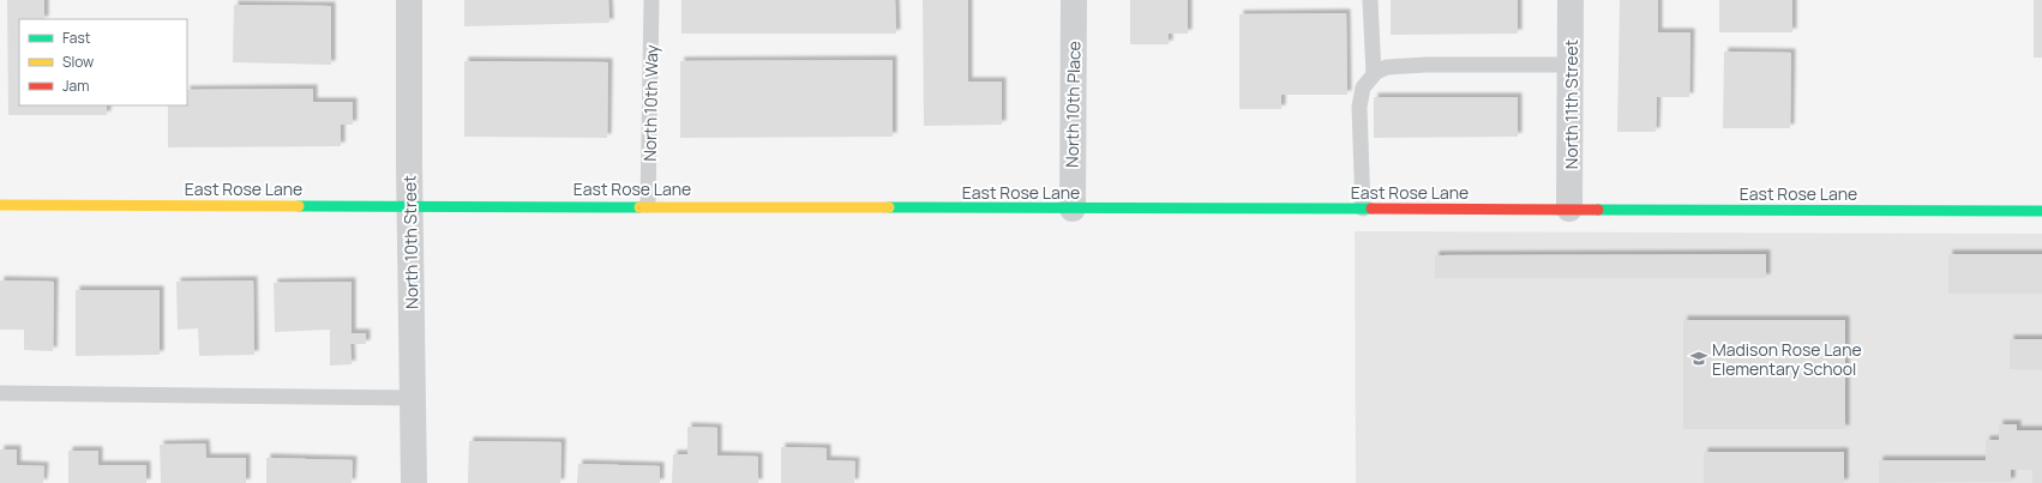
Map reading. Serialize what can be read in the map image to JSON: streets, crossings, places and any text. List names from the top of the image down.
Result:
{
  "streets": {
    "street": [
      "North 10th Place",
      "North 11th Street",
      "East Rose Lane",
      "North 10th Street"
    ],
    "lane": ["North 10th Way"]
  },
  "crossings": [
    ["North 10th Way", "East Rose Lane"],
    ["North 10th Place", "East Rose Lane"],
    ["North 11th Street", "East Rose Lane"],
    ["East Rose Lane", "North 10th Street"]
  ],
  "places": {
    "school or university": ["Madison Rose Lane Elementary School"]
  },
  "legend": ["Fast", "Slow", "Jam"]
}
